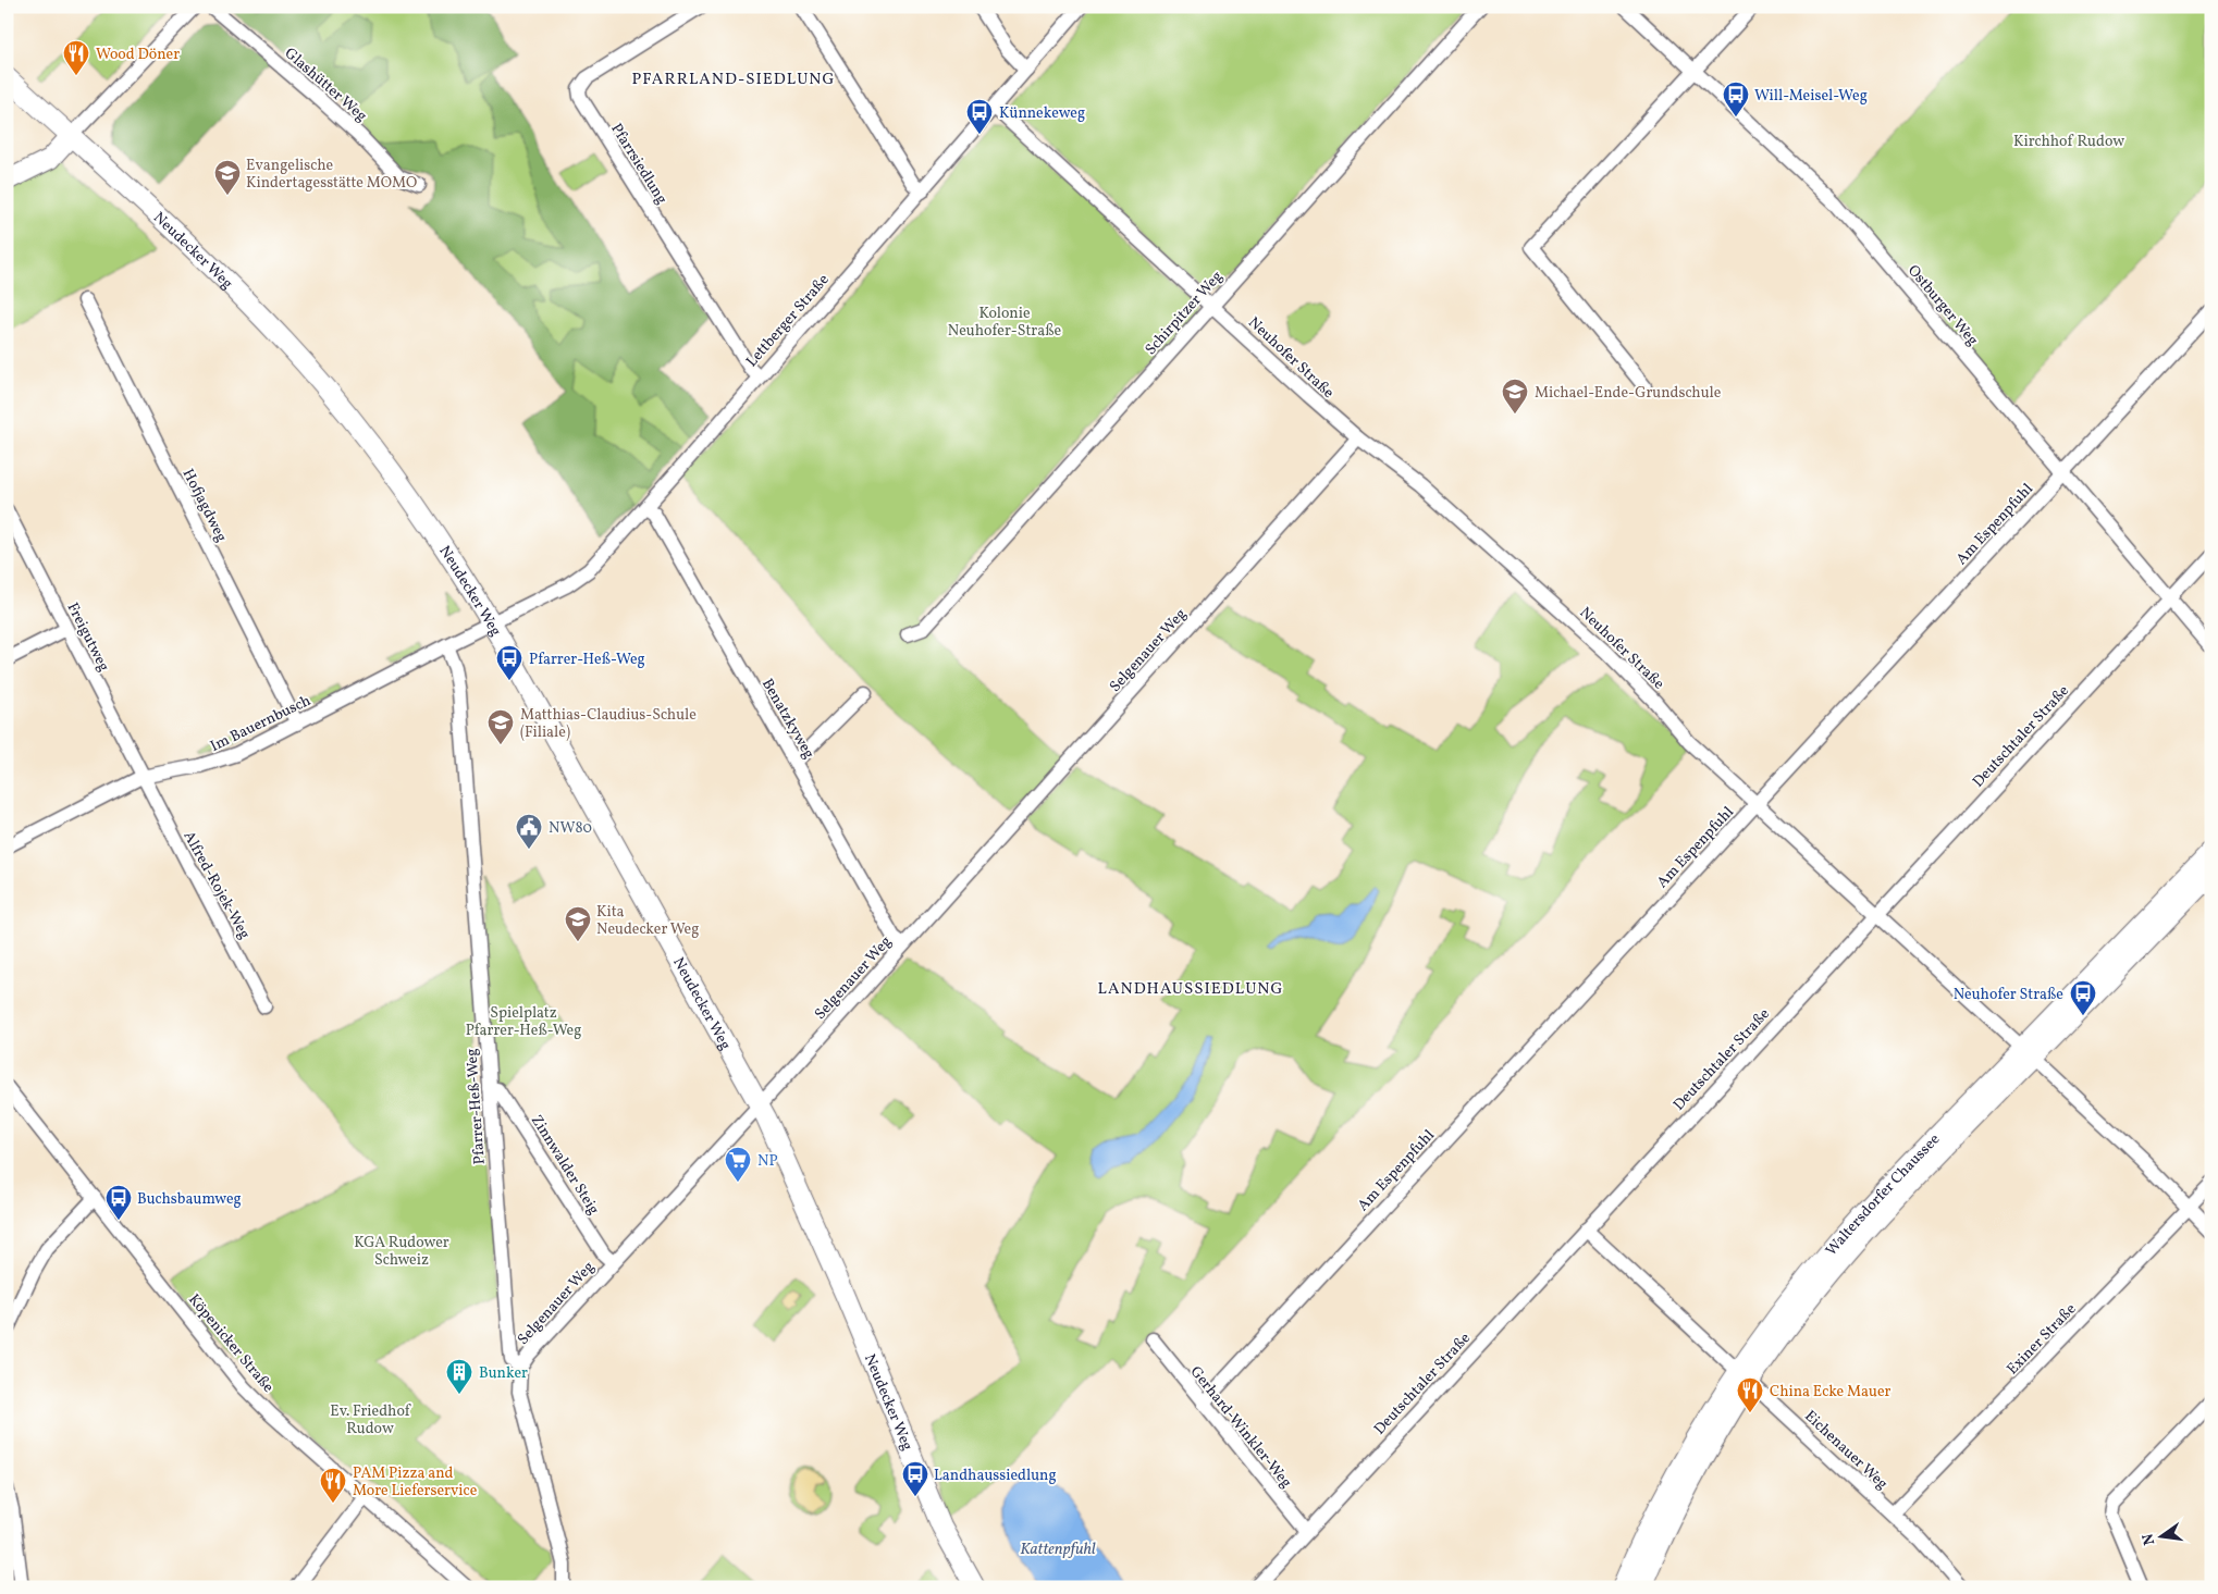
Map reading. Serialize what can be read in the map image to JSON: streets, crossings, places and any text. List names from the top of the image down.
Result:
{
  "streets": {
    "street": [
      "Glashütter Weg",
      "Pfarrsiedlung",
      "Neudecker Weg",
      "Ostburger Weg",
      "Schirpitzer Weg",
      "Lettberger Straße",
      "Neuhofer Straße",
      "Hofjagdweg",
      "Am Espenpfuhl",
      "Freigutweg",
      "Selgenauer Weg",
      "Benatzkyweg",
      "Im Bauernbusch",
      "Deutschtaler Straße",
      "Alfred-Rojek-Weg",
      "Pfarrer-Heß-Weg",
      "Zinnwalder Steig",
      "Waltersdorfer Chaussee",
      "Exiner Straße",
      "Köpenicker Straße",
      "Gerhard-Winkler-Weg",
      "Eichenauer Weg"
    ]
  },
  "crossings": [
    ["Pfarrsiedlung", "Lettberger Straße"],
    ["Neudecker Weg", "Lettberger Straße"],
    ["Neudecker Weg", "Selgenauer Weg"],
    ["Neudecker Weg", "Im Bauernbusch"],
    ["Ostburger Weg", "Am Espenpfuhl"],
    ["Ostburger Weg", "Deutschtaler Straße"],
    ["Schirpitzer Weg", "Neuhofer Straße"],
    ["Lettberger Straße", "Neuhofer Straße"],
    ["Lettberger Straße", "Benatzkyweg"],
    ["Lettberger Straße", "Im Bauernbusch"],
    ["Neuhofer Straße", "Am Espenpfuhl"],
    ["Neuhofer Straße", "Selgenauer Weg"],
    ["Neuhofer Straße", "Deutschtaler Straße"],
    ["Neuhofer Straße", "Waltersdorfer Chaussee"],
    ["Neuhofer Straße", "Exiner Straße"],
    ["Hofjagdweg", "Im Bauernbusch"],
    ["Am Espenpfuhl", "Gerhard-Winkler-Weg"],
    ["Freigutweg", "Im Bauernbusch"],
    ["Freigutweg", "Alfred-Rojek-Weg"],
    ["Selgenauer Weg", "Benatzkyweg"],
    ["Selgenauer Weg", "Pfarrer-Heß-Weg"],
    ["Selgenauer Weg", "Zinnwalder Steig"],
    ["Im Bauernbusch", "Alfred-Rojek-Weg"],
    ["Im Bauernbusch", "Pfarrer-Heß-Weg"],
    ["Deutschtaler Straße", "Gerhard-Winkler-Weg"],
    ["Deutschtaler Straße", "Eichenauer Weg"],
    ["Pfarrer-Heß-Weg", "Zinnwalder Steig"],
    ["Waltersdorfer Chaussee", "Eichenauer Weg"],
    ["Exiner Straße", "Eichenauer Weg"]
  ],
  "districts": ["PFARRLAND-SIEDLUNG", "LANDHAUSSIEDLUNG"],
  "water": ["Kattenpfuhl"],
  "parks": [
    "Kirchhof Rudow",
    "Kolonie Neuhofer-Straße",
    "Spielplatz Pfarrer-Heß-Weg",
    "KGA Rudower Schweiz",
    "Ev. Friedhof Rudow"
  ],
  "places": {
    "restaurant": ["Wood Döner", "China Ecke Mauer", "PAM Pizza and More Lieferservice"],
    "bus stop": [
      "Will-Meisel-Weg",
      "Künnekeweg",
      "Pfarrer-Heß-Weg",
      "Neuhofer Straße",
      "Buchsbaumweg",
      "Landhaussiedlung"
    ],
    "school or university": [
      "Evangelische Kindertagesstätte MOMO",
      "Michael-Ende-Grundschule",
      "Matthias-Claudius-Schule (Filiale)",
      "Kita Neudecker Weg"
    ],
    "public building": ["NW80"],
    "supermarket": ["NP"],
    "building": ["Bunker"]
  },
  "north": "left"
}
